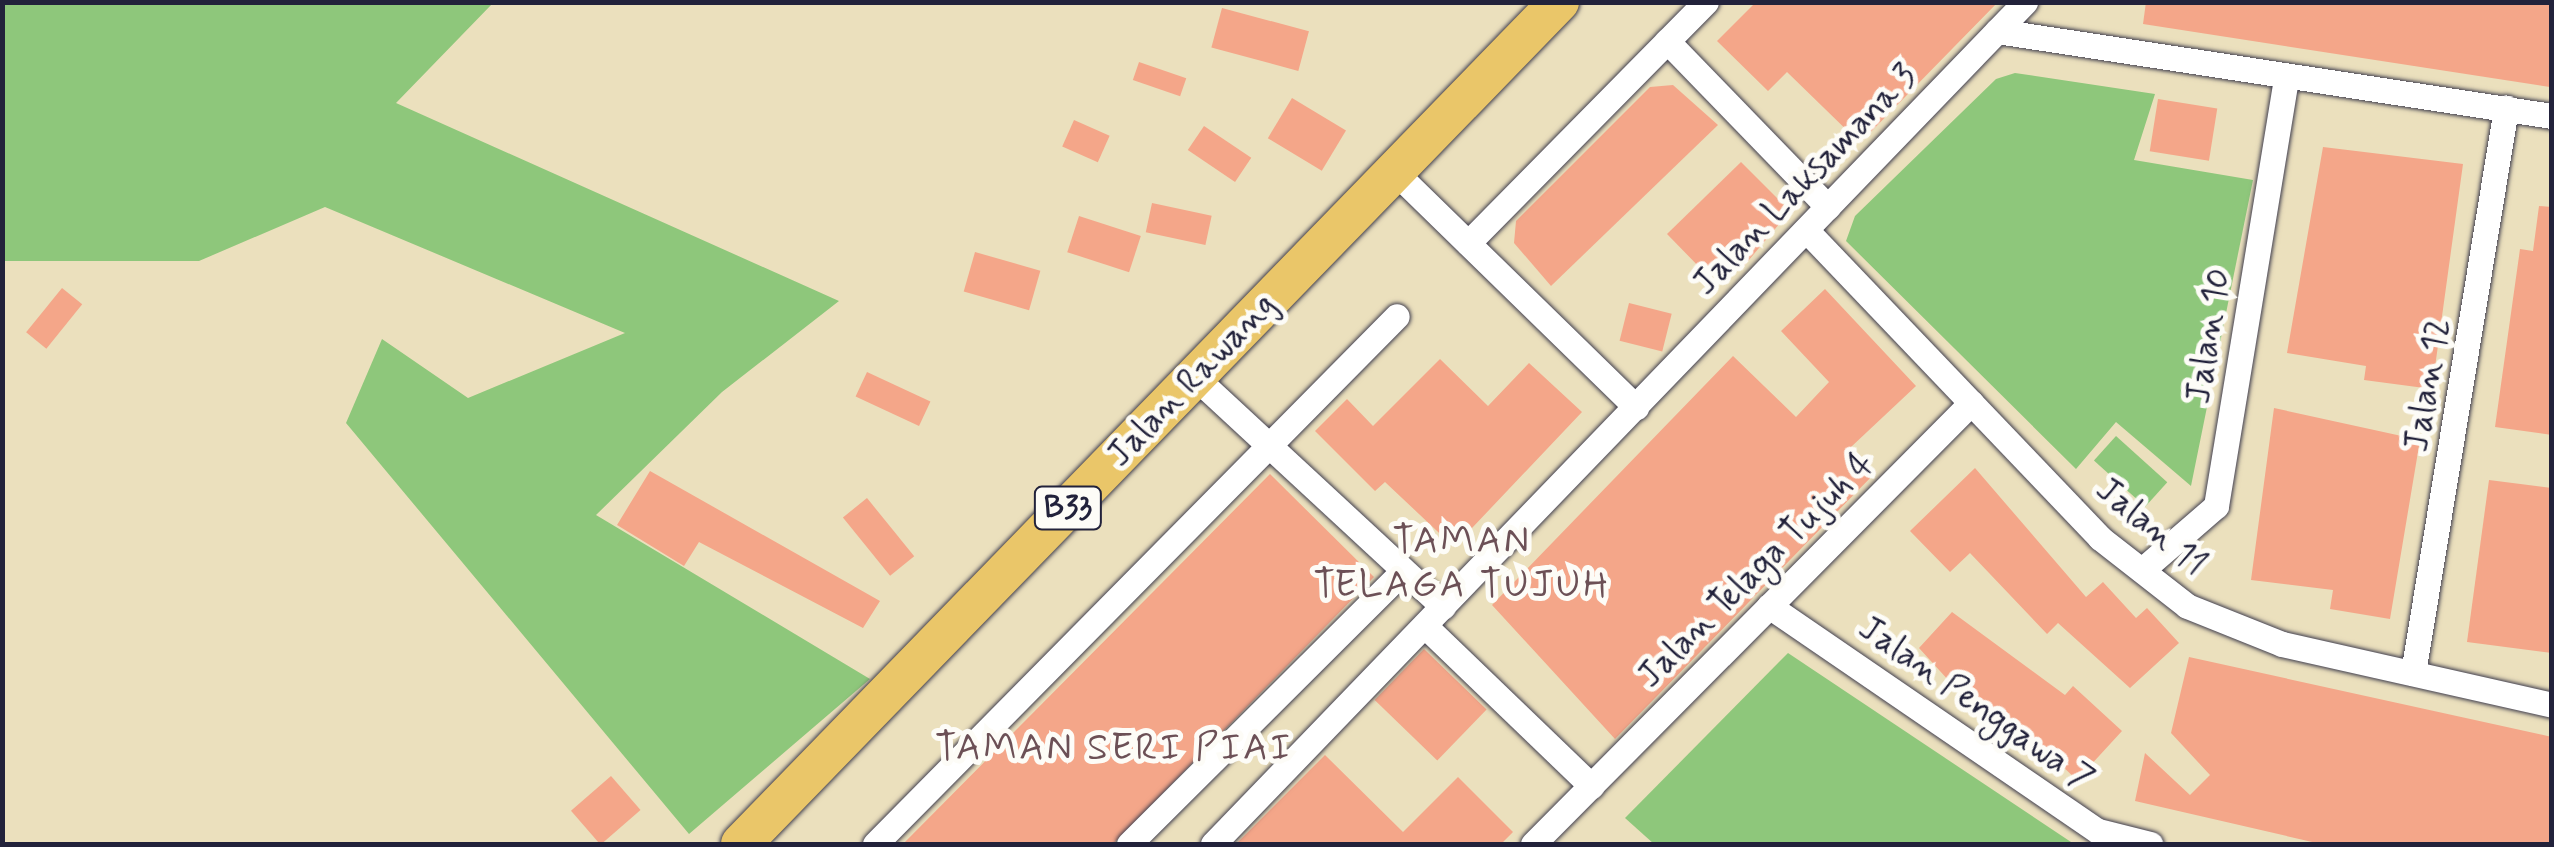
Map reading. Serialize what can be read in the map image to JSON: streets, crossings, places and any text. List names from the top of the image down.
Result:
{
  "streets": {
    "main road": ["Jalan Rawang", "B33"],
    "street": [
      "Jalan Laksamana 3",
      "Jalan 10",
      "Jalan 12",
      "Jalan 11",
      "Jalan Telaga Tujuh 4",
      "Jalan Penggawa 7"
    ]
  },
  "crossings": [
    ["Jalan Laksamana 3", "Jalan 11"],
    ["Jalan 10", "Jalan 11"],
    ["Jalan 12", "Jalan 11"],
    ["Jalan 11", "Jalan Telaga Tujuh 4"],
    ["Jalan Telaga Tujuh 4", "Jalan Penggawa 7"]
  ],
  "districts": ["TAMAN TELAGA TUJUH", "TAMAN SERI PIAI"]
}
